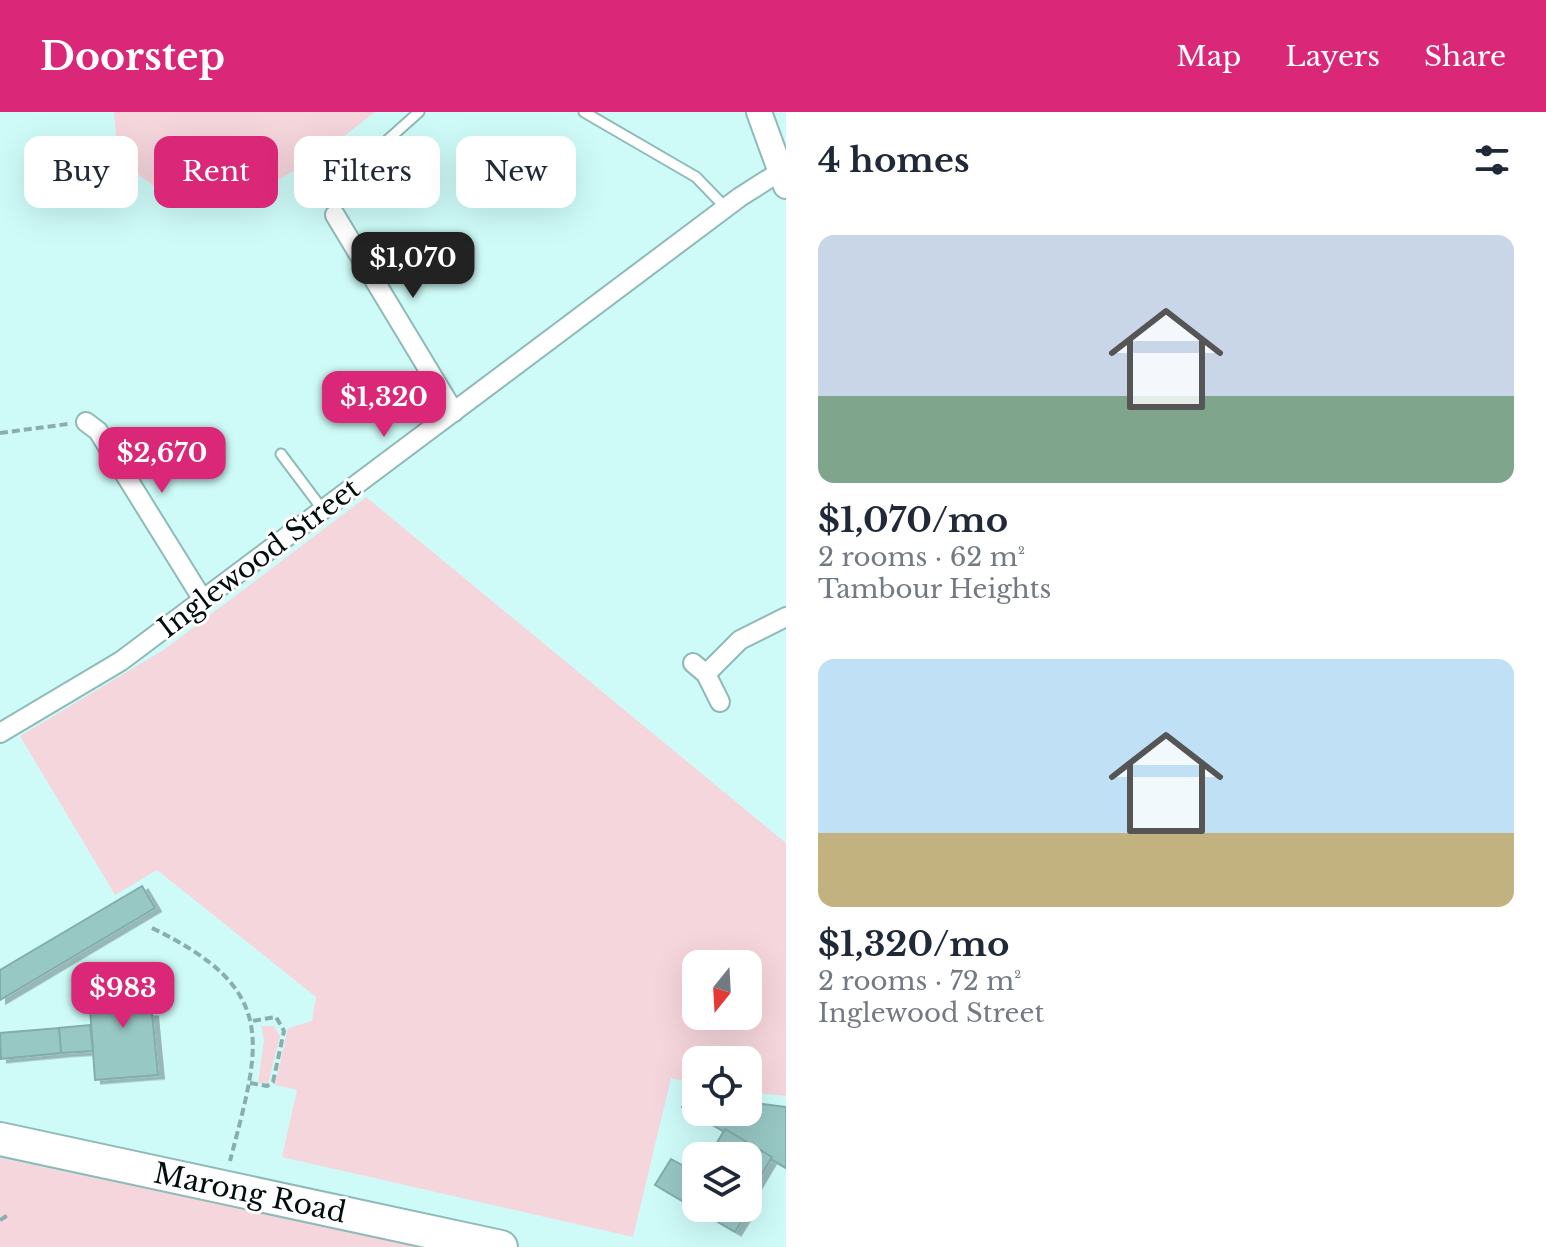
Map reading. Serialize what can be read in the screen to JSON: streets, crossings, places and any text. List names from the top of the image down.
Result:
{
  "streets": {
    "highway": ["Marong Road"],
    "street": ["Inglewood Street"]
  },
  "north": "bottom",
  "page": {
    "header": "Doorstep",
    "nav": ["Map", "Layers", "Share"],
    "heading": "4 homes",
    "chip": [
      "Buy",
      "Rent",
      "Filters",
      "New"
    ],
    "list": [
      {
        "name": "$1,070/mo",
        "note": "2 rooms · 62 m² · Tambour Heights"
      },
      {
        "name": "$1,320/mo",
        "note": "2 rooms · 72 m² · Inglewood Street"
      }
    ],
    "price": [
      "$1,070",
      "$1,320",
      "$2,670",
      "$983"
    ]
  }
}
